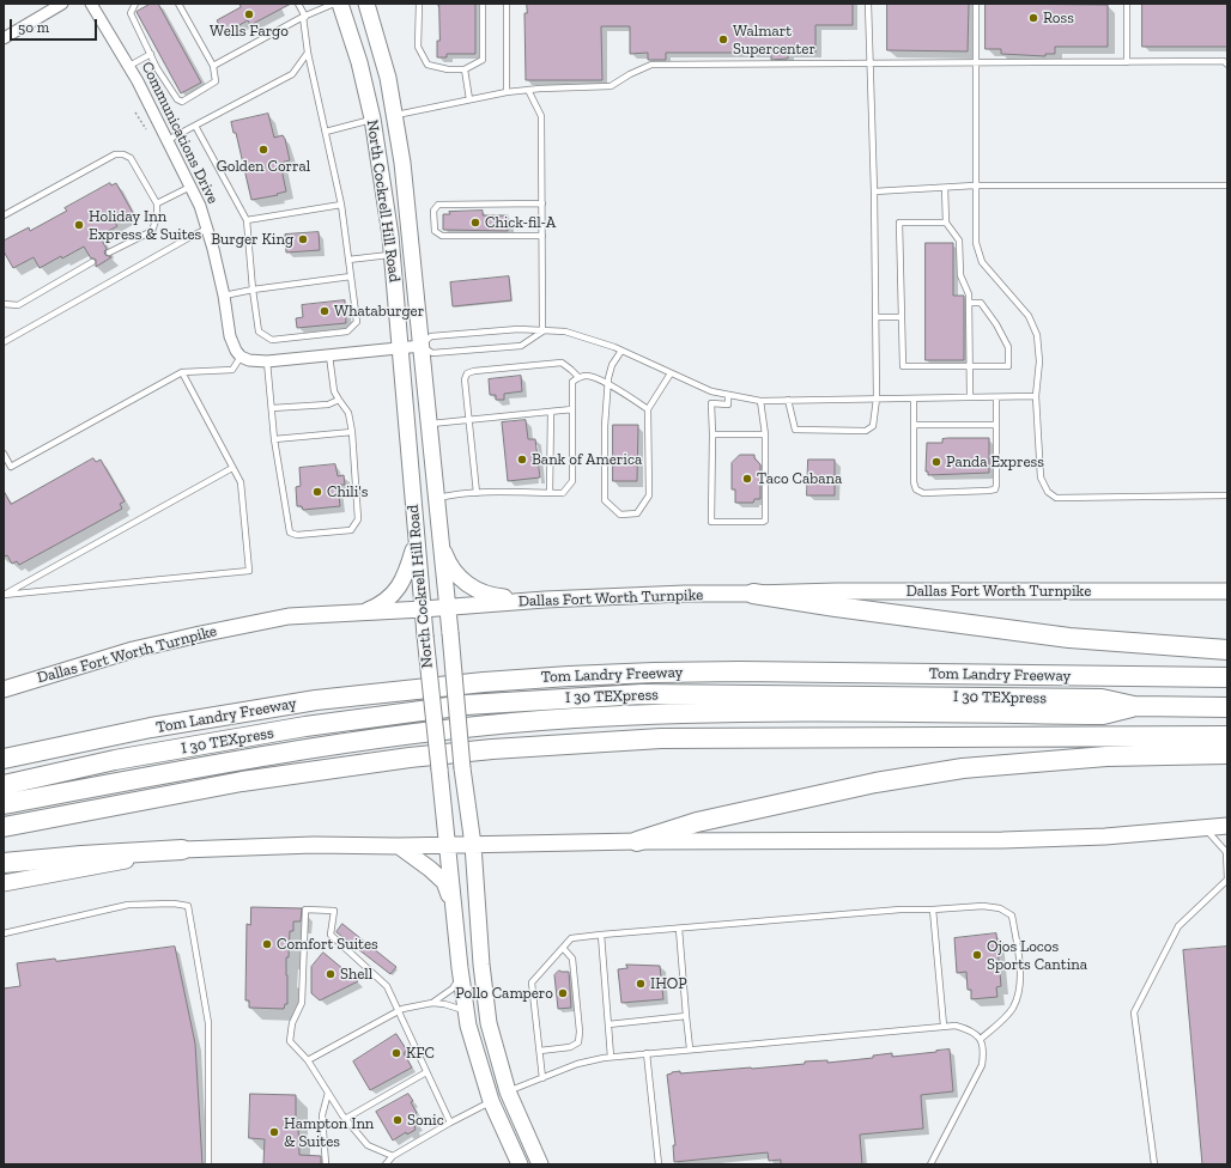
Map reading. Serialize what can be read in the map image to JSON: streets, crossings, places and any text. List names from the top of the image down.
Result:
{
  "streets": {
    "highway": ["Tom Landry Freeway", "I 30 TEXpress"],
    "main road": ["North Cockrell Hill Road", "Dallas Fort Worth Turnpike"],
    "street": ["Communications Drive"]
  },
  "crossings": [
    ["North Cockrell Hill Road", "Dallas Fort Worth Turnpike"]
  ],
  "places": [
    "Wells Fargo",
    "Ross",
    "Walmart Supercenter",
    "Golden Corral",
    "Chick-fil-A",
    "Holiday Inn Express & Suites",
    "Burger King",
    "Whataburger",
    "Bank of America",
    "Panda Express",
    "Taco Cabana",
    "Chili's",
    "Comfort Suites",
    "Ojos Locos Sports Cantina",
    "Shell",
    "IHOP",
    "Pollo Campero",
    "KFC",
    "Sonic",
    "Hampton Inn & Suites"
  ],
  "scale_bar": "50 m"
}
